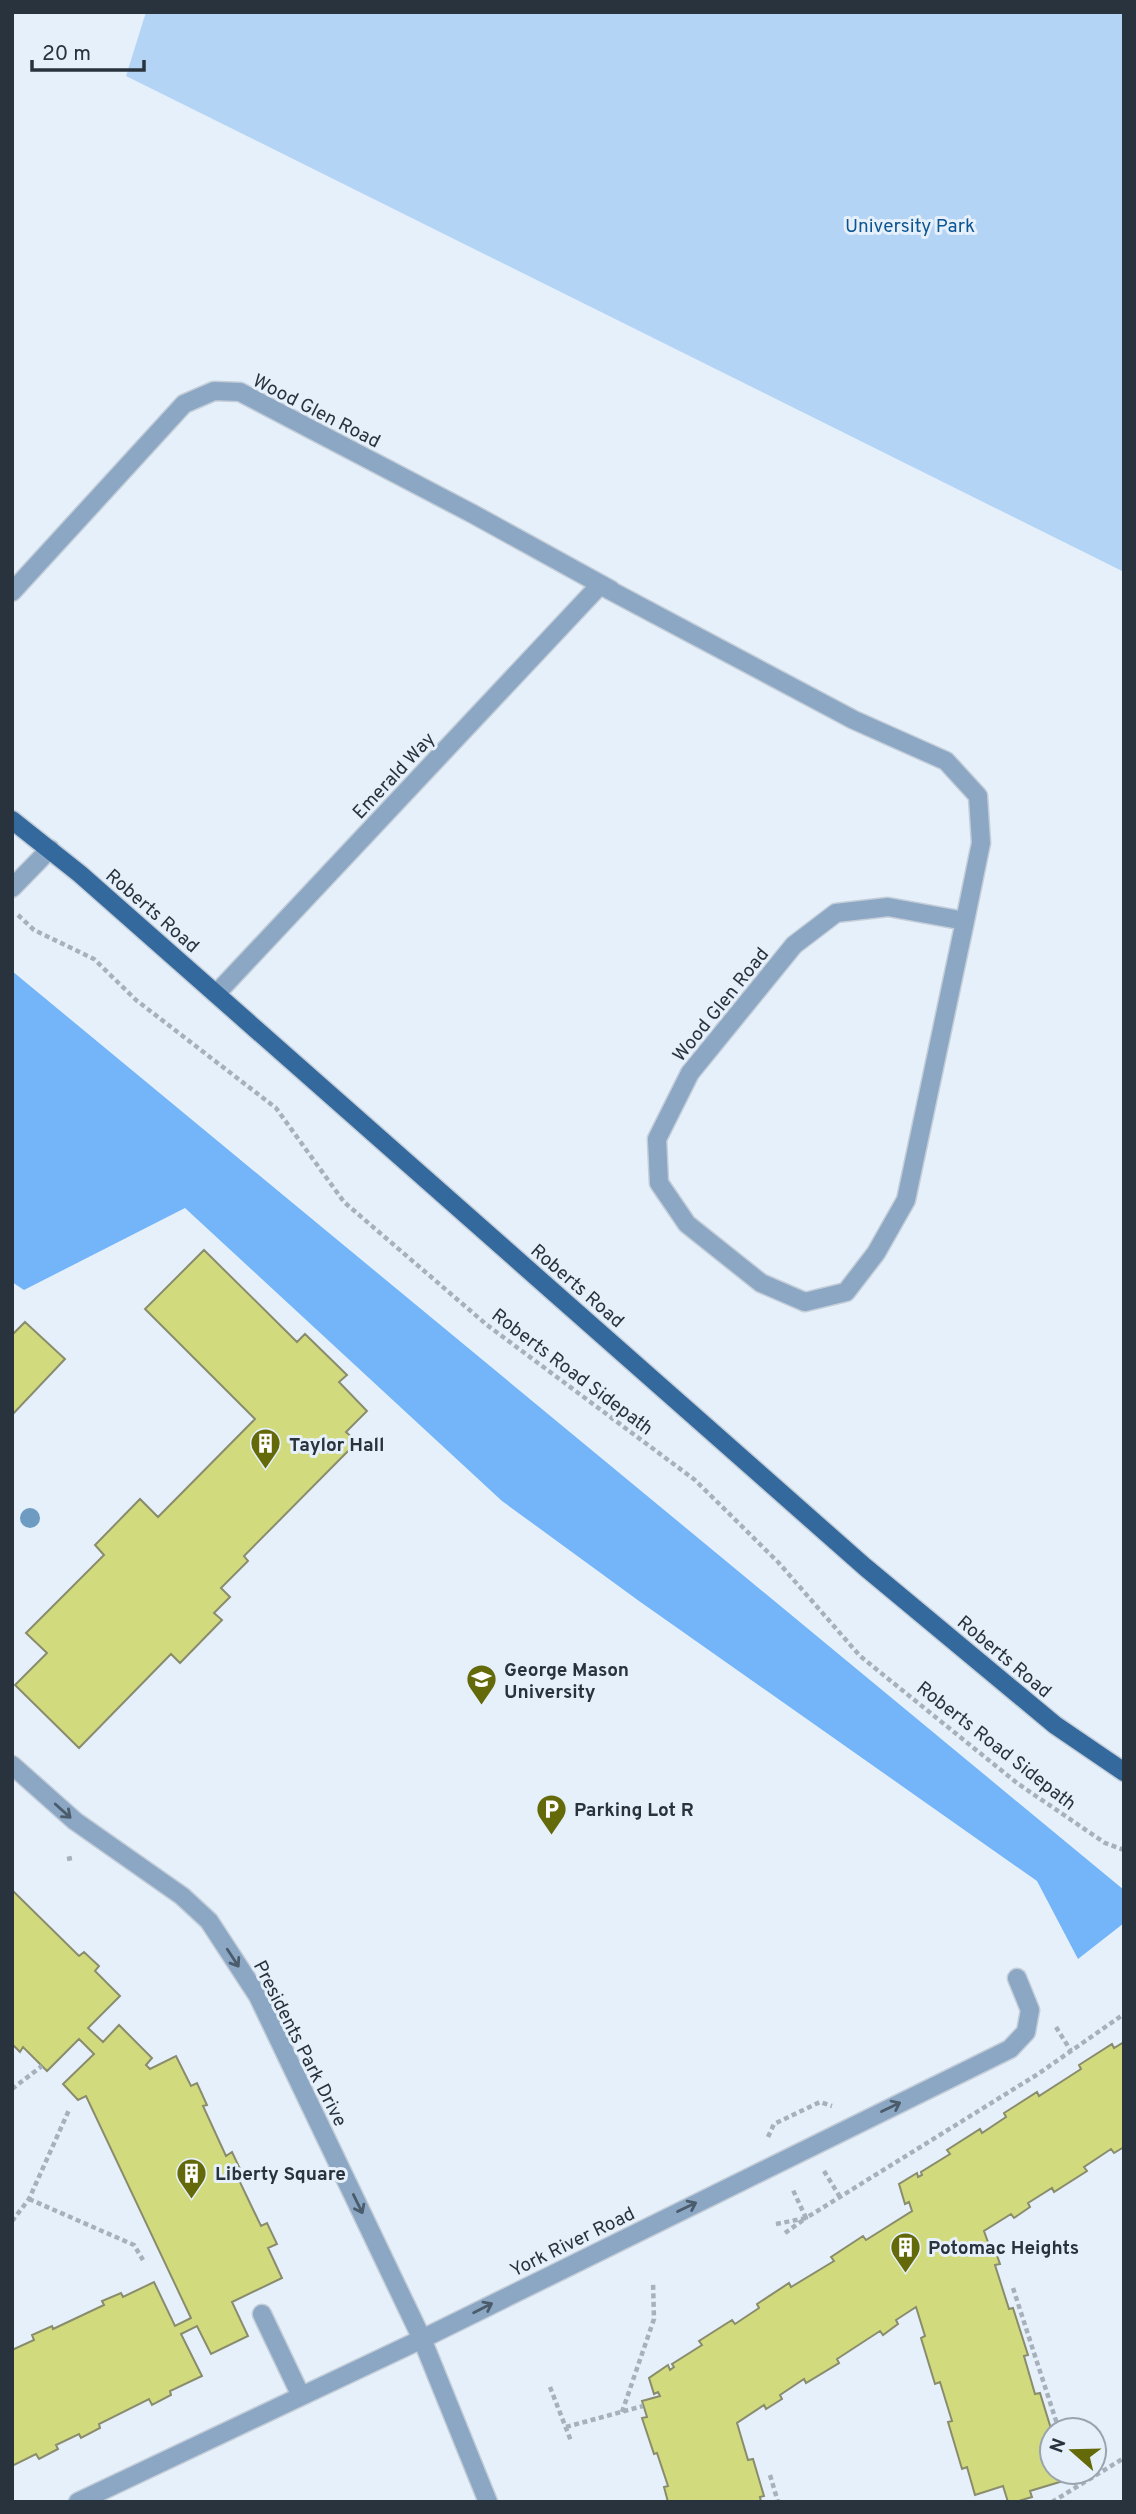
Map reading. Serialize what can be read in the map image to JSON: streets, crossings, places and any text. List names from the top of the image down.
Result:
{
  "streets": {
    "main road": ["Roberts Road"],
    "street": [
      "Wood Glen Road",
      "Emerald Way",
      "Presidents Park Drive",
      "York River Road"
    ],
    "path": ["Roberts Road Sidepath"]
  },
  "crossings": [
    ["Wood Glen Road", "Emerald Way"],
    ["Emerald Way", "Roberts Road"],
    ["Presidents Park Drive", "York River Road"]
  ],
  "one_way": ["Presidents Park Drive", "York River Road"],
  "parks": ["University Park"],
  "places": {
    "building": ["Taylor Hall", "Liberty Square", "Potomac Heights"],
    "school or university": ["George Mason University"],
    "parking": ["Parking Lot R"]
  },
  "scale_bar": "20 m",
  "north": "left"
}
